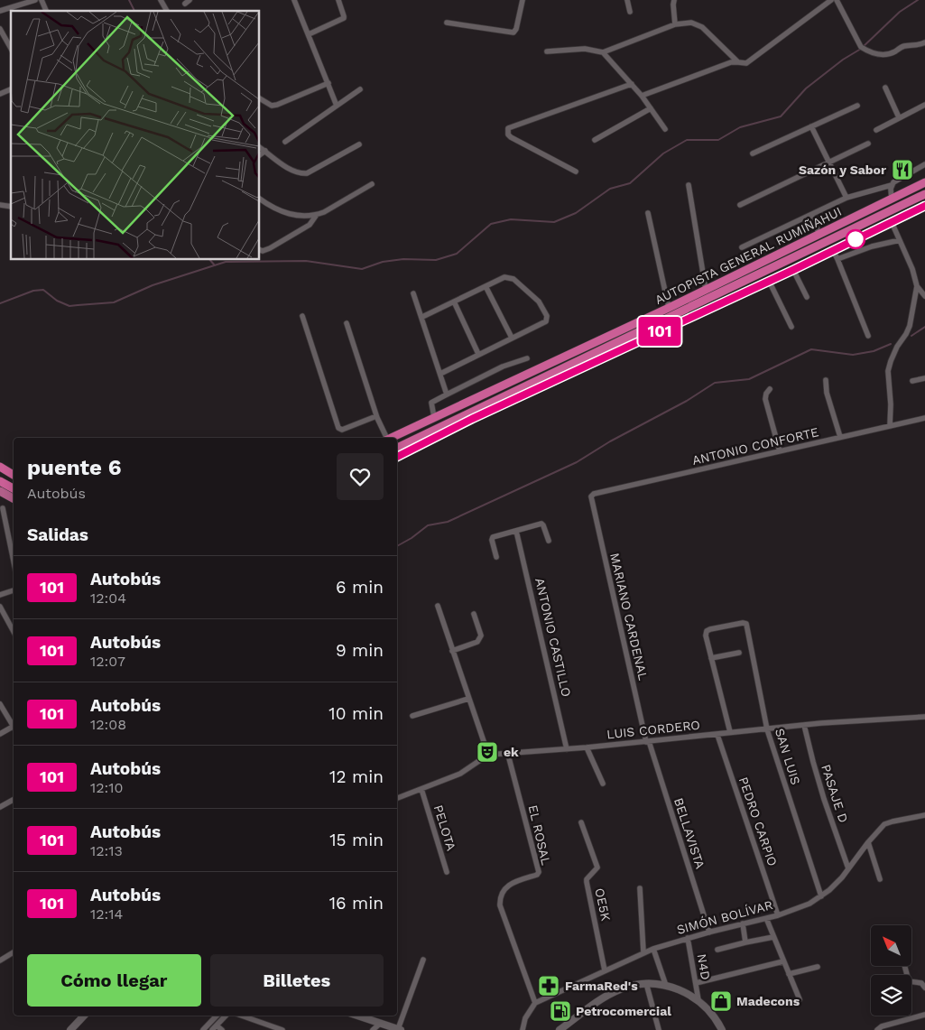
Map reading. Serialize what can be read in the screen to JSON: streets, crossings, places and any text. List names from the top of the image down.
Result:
{
  "streets": {
    "highway": ["AUTOPISTA GENERAL RUMIÑAHUI"],
    "street": [
      "ANTONIO CONFORTE",
      "MARIANO CARDENAL",
      "ANTONIO CASTILLO",
      "LUIS CORDERO",
      "SAN LUIS",
      "PASAJE D",
      "PEDRO CARPIO",
      "PELOTA",
      "BELLAVISTA",
      "EL ROSAL",
      "OE5K",
      "SIMÓN BOLÍVAR",
      "N4D"
    ]
  },
  "crossings": [
    ["ANTONIO CONFORTE", "MARIANO CARDENAL"],
    ["MARIANO CARDENAL", "LUIS CORDERO"],
    ["MARIANO CARDENAL", "BELLAVISTA"],
    ["ANTONIO CASTILLO", "LUIS CORDERO"],
    ["LUIS CORDERO", "SAN LUIS"],
    ["LUIS CORDERO", "PASAJE D"],
    ["LUIS CORDERO", "PEDRO CARPIO"],
    ["LUIS CORDERO", "BELLAVISTA"],
    ["LUIS CORDERO", "EL ROSAL"],
    ["SAN LUIS", "SIMÓN BOLÍVAR"],
    ["PASAJE D", "SIMÓN BOLÍVAR"],
    ["PEDRO CARPIO", "SIMÓN BOLÍVAR"],
    ["BELLAVISTA", "SIMÓN BOLÍVAR"],
    ["EL ROSAL", "SIMÓN BOLÍVAR"],
    ["OE5K", "SIMÓN BOLÍVAR"],
    ["SIMÓN BOLÍVAR", "N4D"]
  ],
  "places": {
    "restaurant": ["Sazón y Sabor"],
    "theatre": ["ek"],
    "pharmacy": ["FarmaRed's"],
    "shop": ["Madecons"],
    "fuel station": ["Petrocomercial"]
  },
  "lines": ["bus line 101"],
  "north": "top left",
  "page": {
    "on_map": "101",
    "heading": [
      ["puente 6", "Autobús"],
      "Salidas"
    ],
    "list": [
      {
        "mark": "101",
        "name": "Autobús",
        "note": "12:04",
        "value": "6 min"
      },
      {
        "mark": "101",
        "name": "Autobús",
        "note": "12:07",
        "value": "9 min"
      },
      {
        "mark": "101",
        "name": "Autobús",
        "note": "12:08",
        "value": "10 min"
      },
      {
        "mark": "101",
        "name": "Autobús",
        "note": "12:10",
        "value": "12 min"
      },
      {
        "mark": "101",
        "name": "Autobús",
        "note": "12:13",
        "value": "15 min"
      },
      {
        "mark": "101",
        "name": "Autobús",
        "note": "12:14",
        "value": "16 min"
      }
    ],
    "buttons": ["Cómo llegar", "Billetes"]
  }
}
